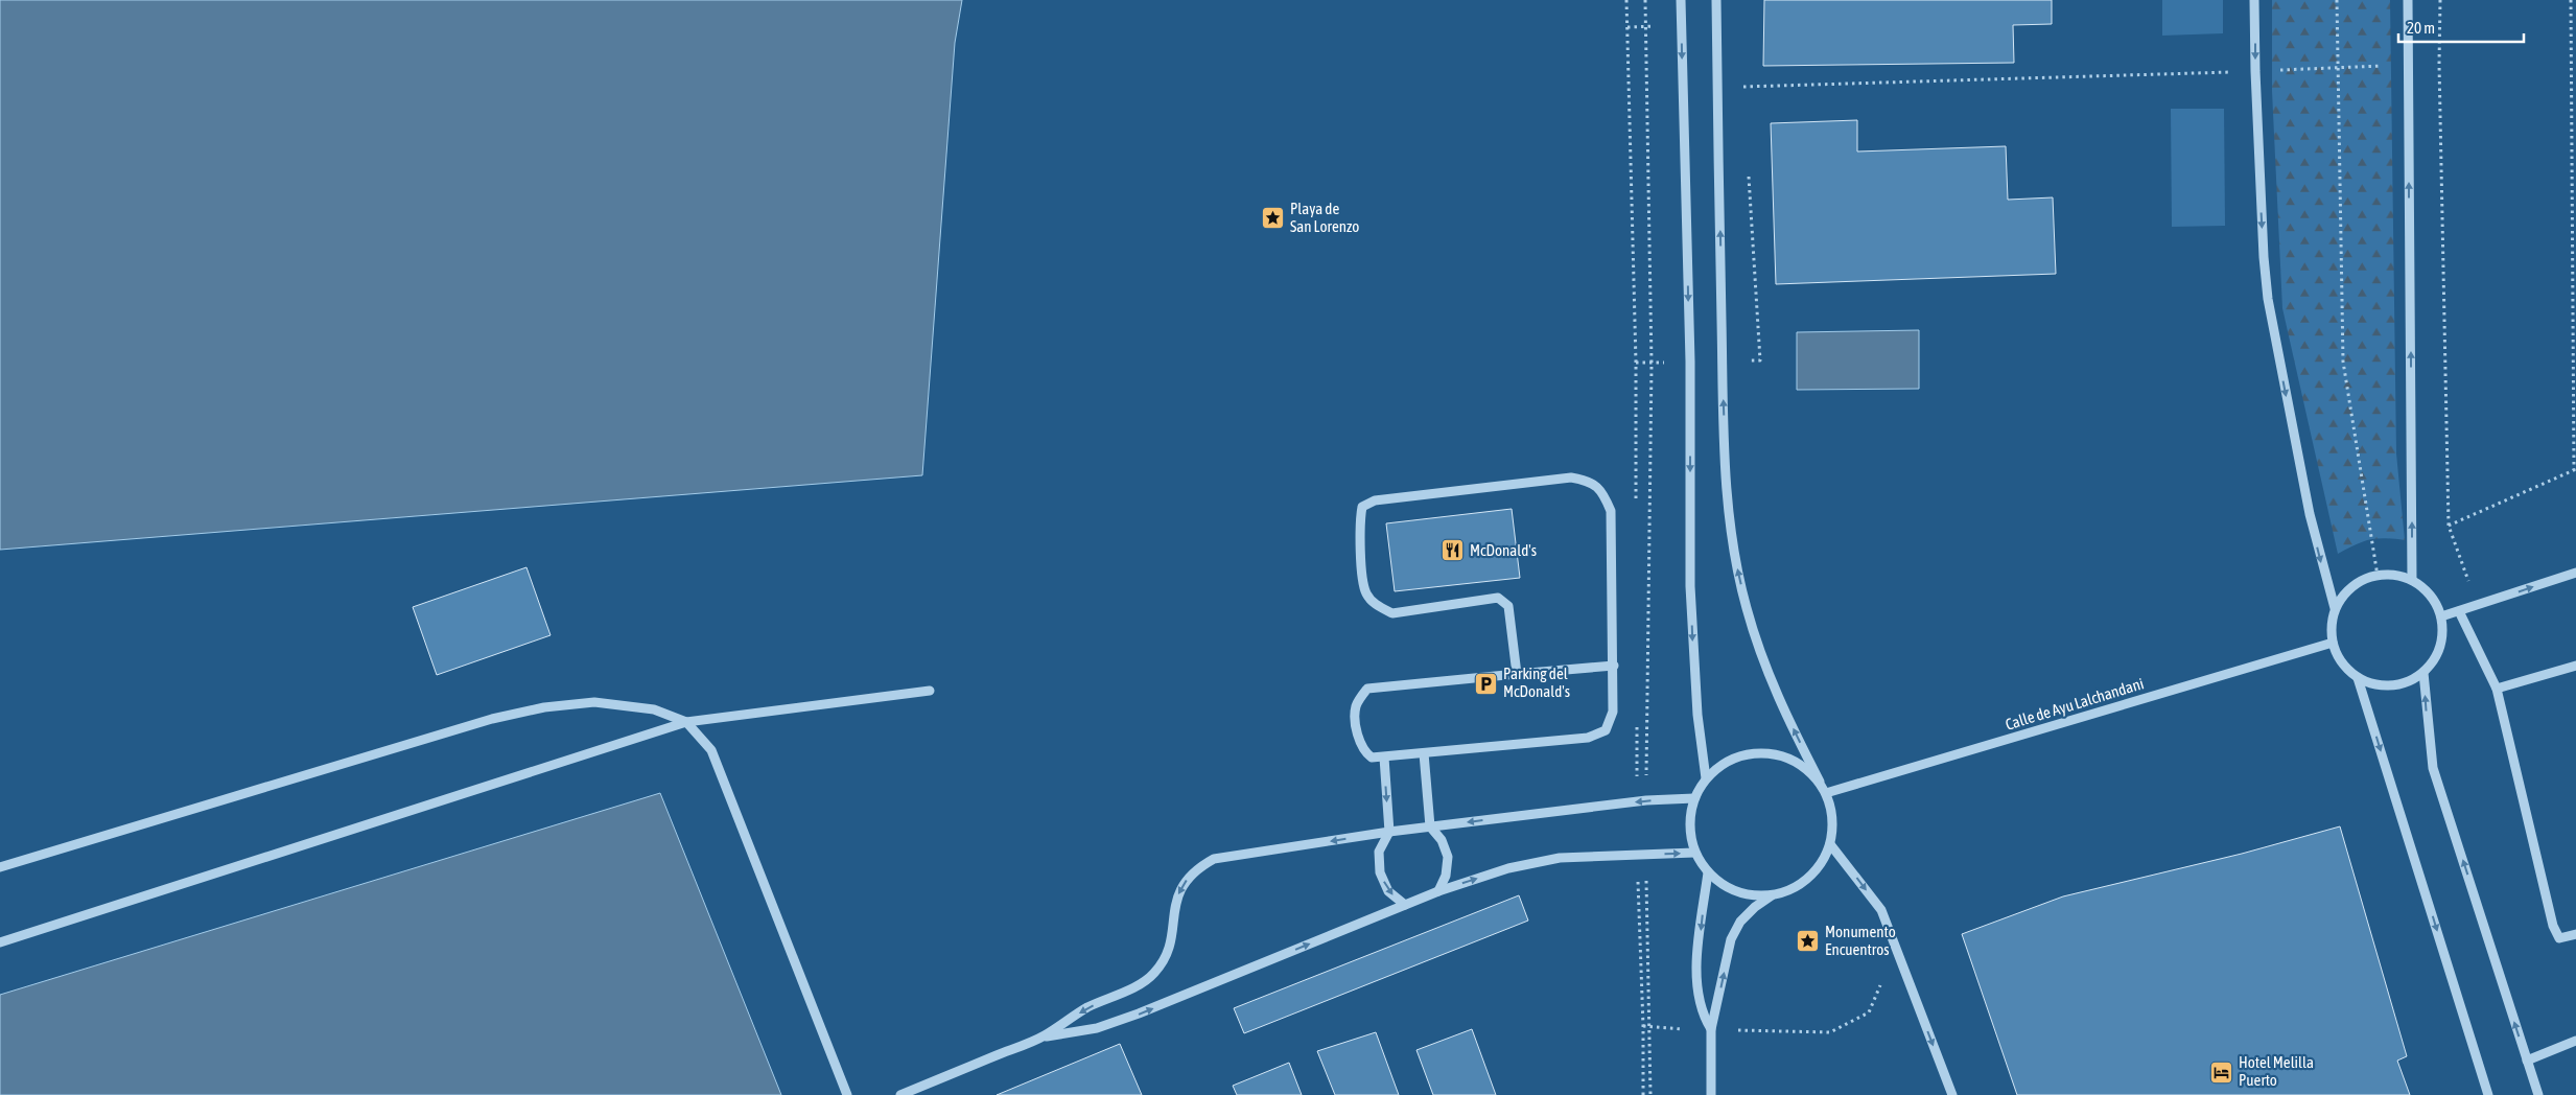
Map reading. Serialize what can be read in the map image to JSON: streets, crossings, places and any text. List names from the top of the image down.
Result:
{
  "streets": {
    "street": ["Calle de Ayu Lalchandani"]
  },
  "places": {
    "place": ["Playa de San Lorenzo", "Monumento Encuentros"],
    "restaurant": ["McDonald's"],
    "parking": ["Parking del McDonald's"],
    "hotel": ["Hotel Melilla Puerto"]
  },
  "scale_bar": "20 m"
}
